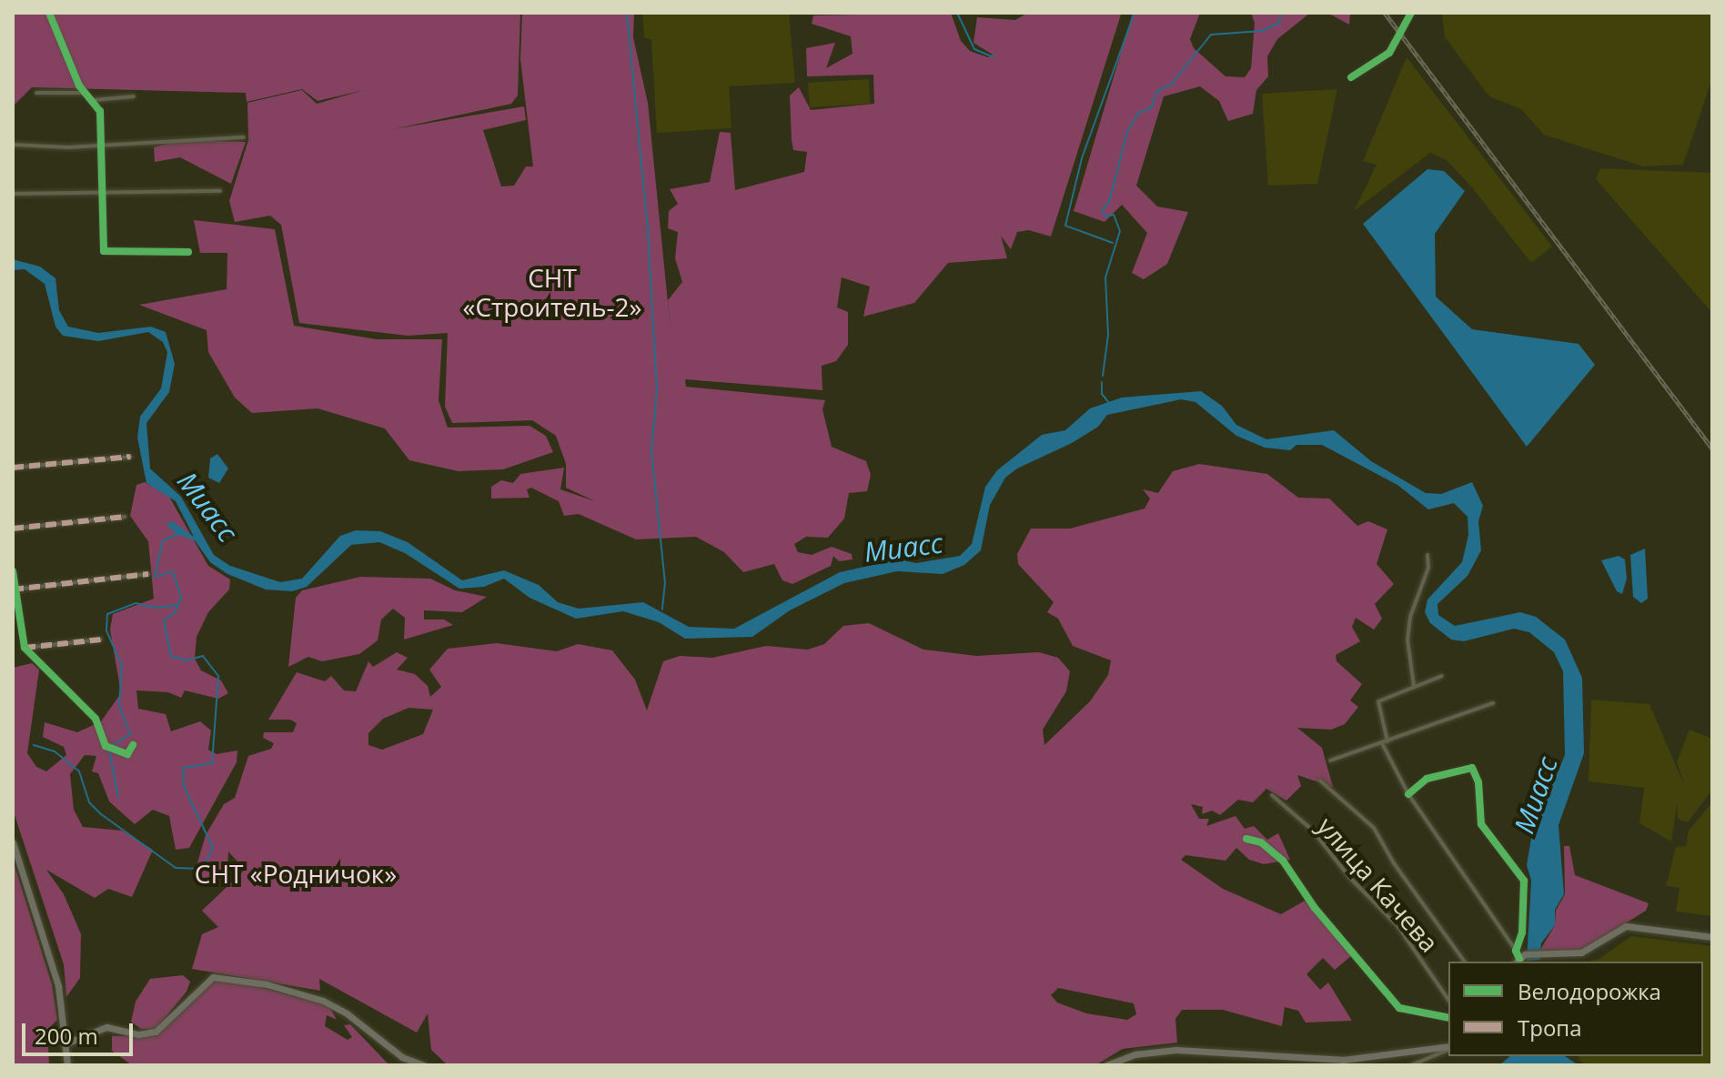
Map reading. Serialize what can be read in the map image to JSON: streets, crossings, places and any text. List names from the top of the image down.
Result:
{
  "streets": {
    "street": ["улица Качева"]
  },
  "water": ["Миасс"],
  "parks": ["СНТ «Строитель-2»", "СНТ «Родничок»"],
  "legend": ["Велодорожка", "Тропа"],
  "scale_bar": "200 m"
}
